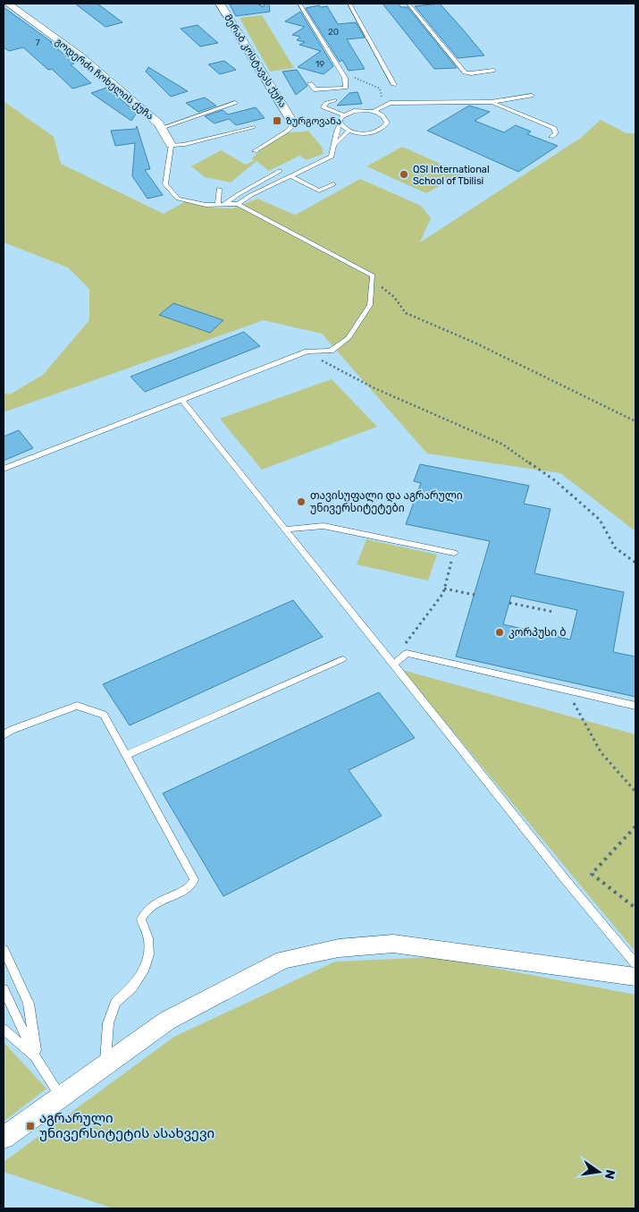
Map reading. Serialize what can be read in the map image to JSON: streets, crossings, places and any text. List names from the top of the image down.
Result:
{
  "streets": {
    "street": ["მერაბ კოსტავას ქუჩა", "გოდერძი ჩოხელის ქუჩა"]
  },
  "places": {
    "transit": ["ზურგოვანა", "აგრარული უნივერსიტეტის ასახვევი"],
    "other": ["QSI International School of Tbilisi", "თავისუფალი და აგრარული უნივერსიტეტები", "კორპუსი ბ"]
  },
  "house_numbers": ["20", "7", "19"],
  "north": "right"
}
